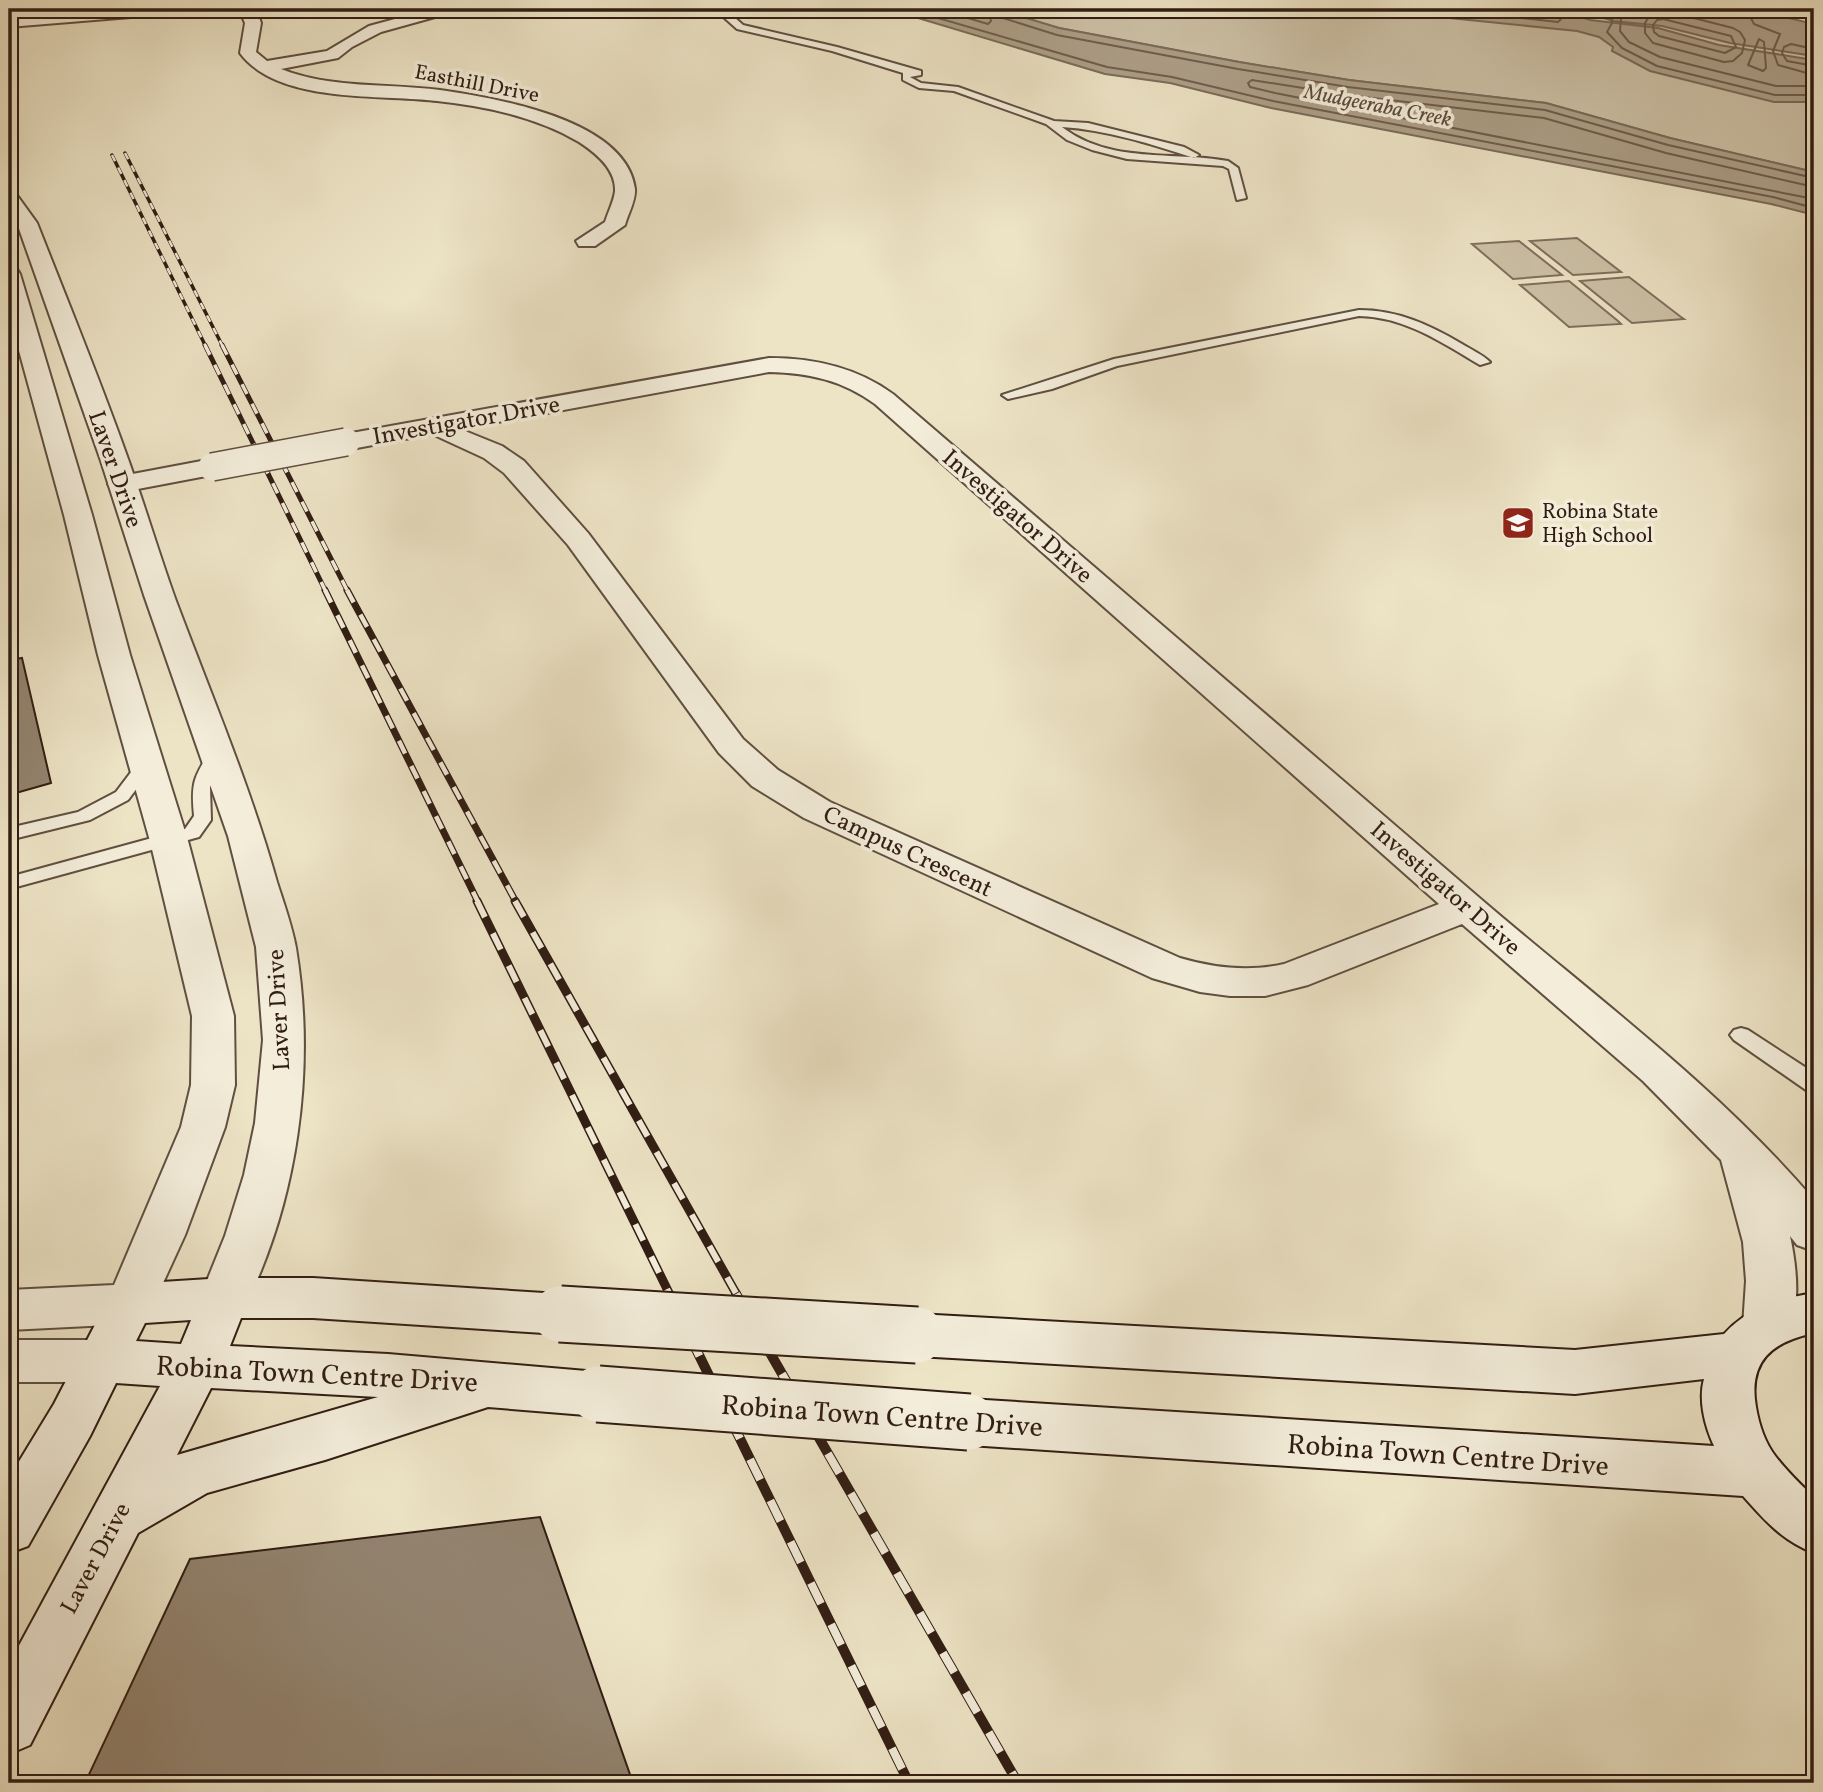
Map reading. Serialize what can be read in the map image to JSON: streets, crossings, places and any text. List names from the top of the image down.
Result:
{
  "streets": {
    "street": [
      "Easthill Drive",
      "Investigator Drive",
      "Laver Drive",
      "Campus Crescent",
      "Robina Town Centre Drive"
    ]
  },
  "crossings": [
    ["Investigator Drive", "Laver Drive"],
    ["Investigator Drive", "Campus Crescent"],
    ["Investigator Drive", "Robina Town Centre Drive"],
    ["Laver Drive", "Robina Town Centre Drive"]
  ],
  "water": ["Mudgeeraba Creek"],
  "places": {
    "school or university": ["Robina State High School"]
  }
}
